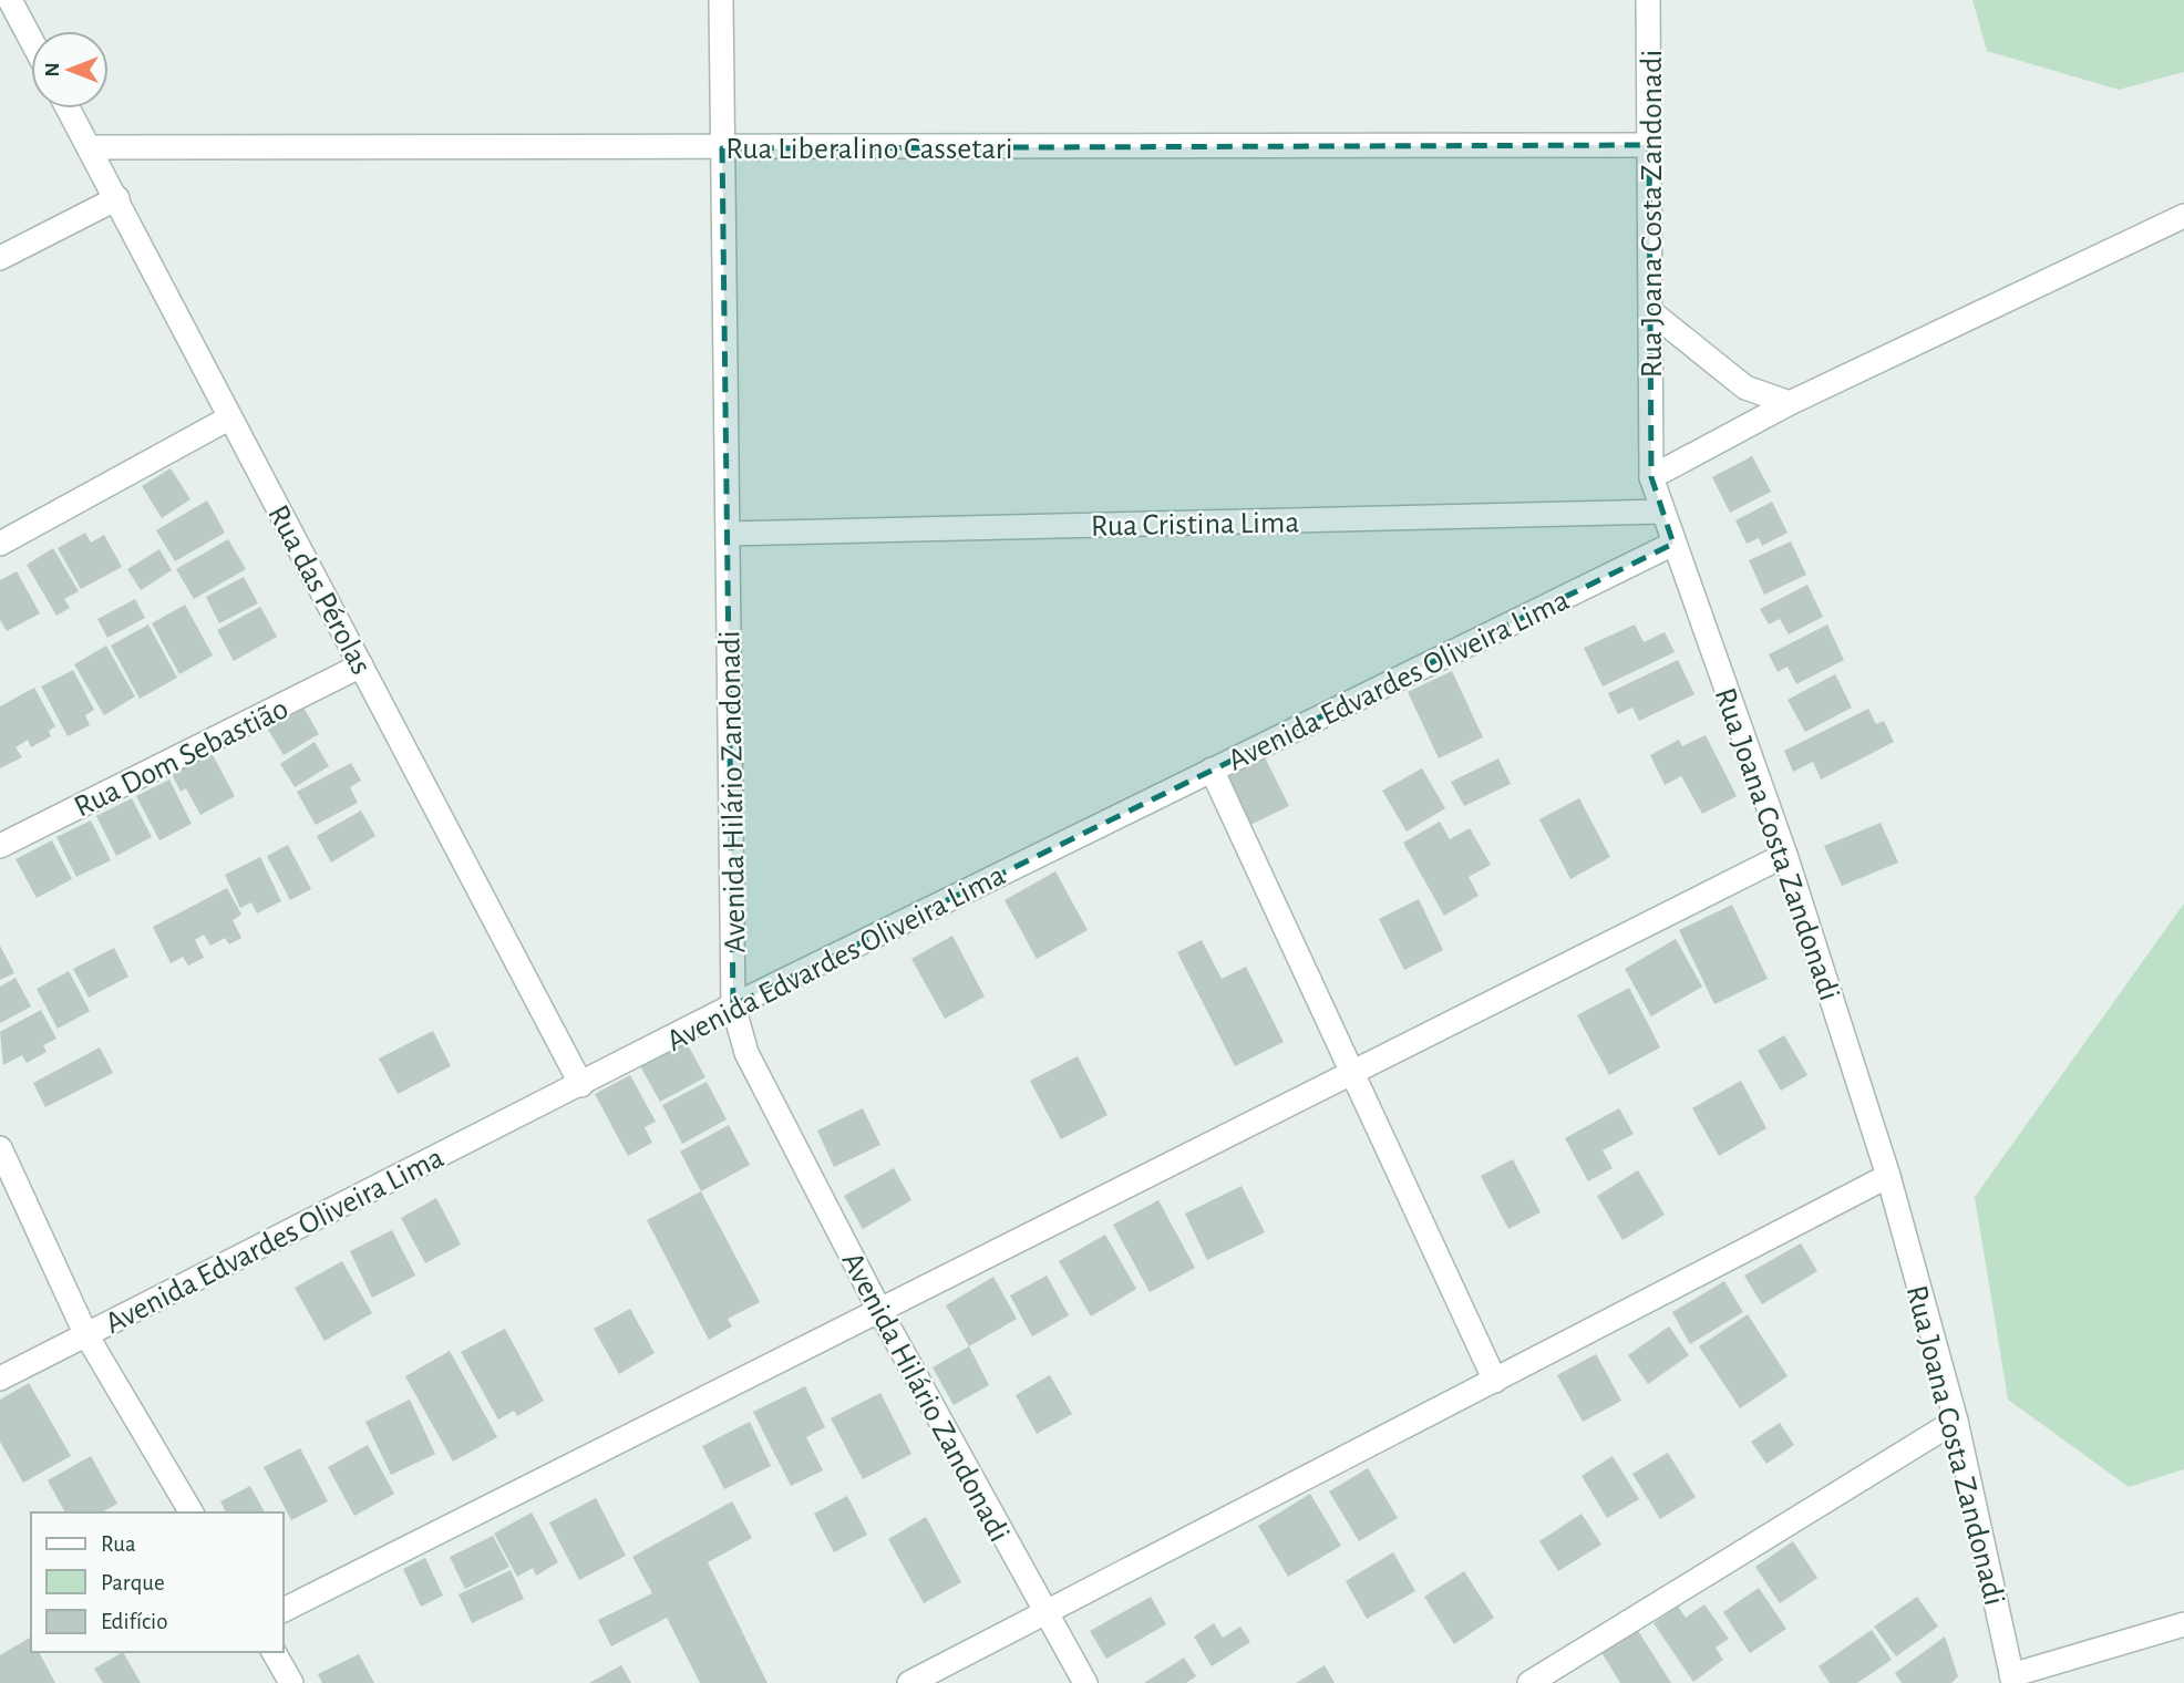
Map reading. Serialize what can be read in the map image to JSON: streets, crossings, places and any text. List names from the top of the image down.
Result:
{
  "streets": {
    "street": [
      "Rua Liberalino Cassetari",
      "Rua Joana Costa Zandonadi",
      "Rua Cristina Lima",
      "Rua das Pérolas",
      "Avenida Edvardes Oliveira Lima",
      "Rua Dom Sebastião",
      "Avenida Hilário Zandonadi"
    ]
  },
  "crossings": [
    ["Rua Liberalino Cassetari", "Rua Joana Costa Zandonadi"],
    ["Rua Liberalino Cassetari", "Rua das Pérolas"],
    ["Rua Liberalino Cassetari", "Avenida Hilário Zandonadi"],
    ["Rua Joana Costa Zandonadi", "Rua Cristina Lima"],
    ["Rua Joana Costa Zandonadi", "Avenida Edvardes Oliveira Lima"],
    ["Rua Cristina Lima", "Avenida Hilário Zandonadi"],
    ["Rua das Pérolas", "Avenida Edvardes Oliveira Lima"],
    ["Rua das Pérolas", "Rua Dom Sebastião"],
    ["Avenida Edvardes Oliveira Lima", "Avenida Hilário Zandonadi"]
  ],
  "legend": ["Rua", "Parque", "Edifício"],
  "north": "left"
}
